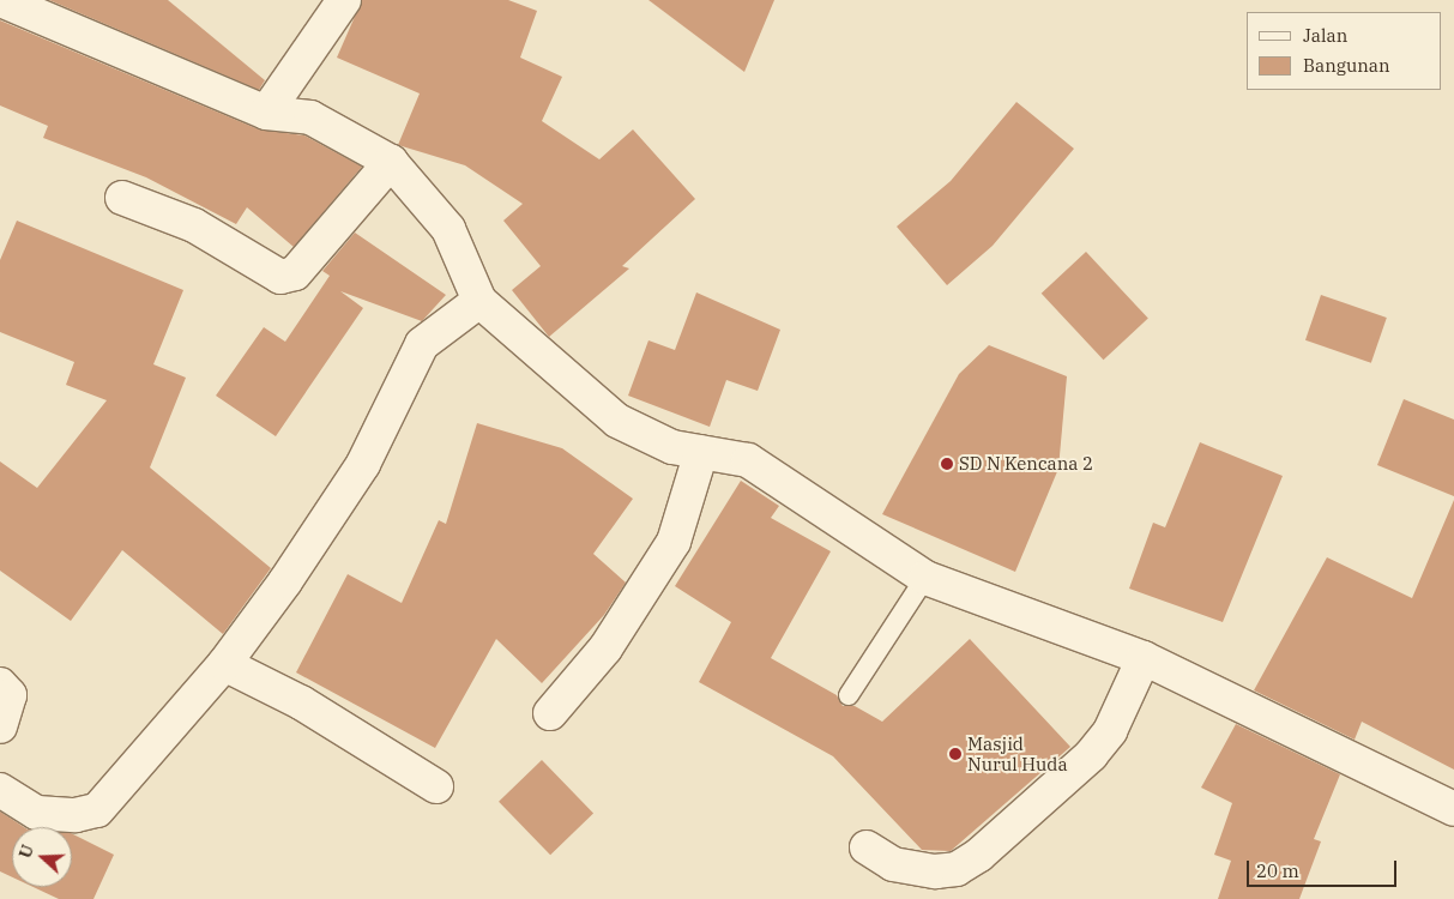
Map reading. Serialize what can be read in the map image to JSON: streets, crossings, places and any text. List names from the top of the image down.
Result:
{
  "places": ["SD N Kencana 2", "Masjid Nurul Huda"],
  "legend": ["Jalan", "Bangunan"],
  "scale_bar": "20 m",
  "north": "left"
}
